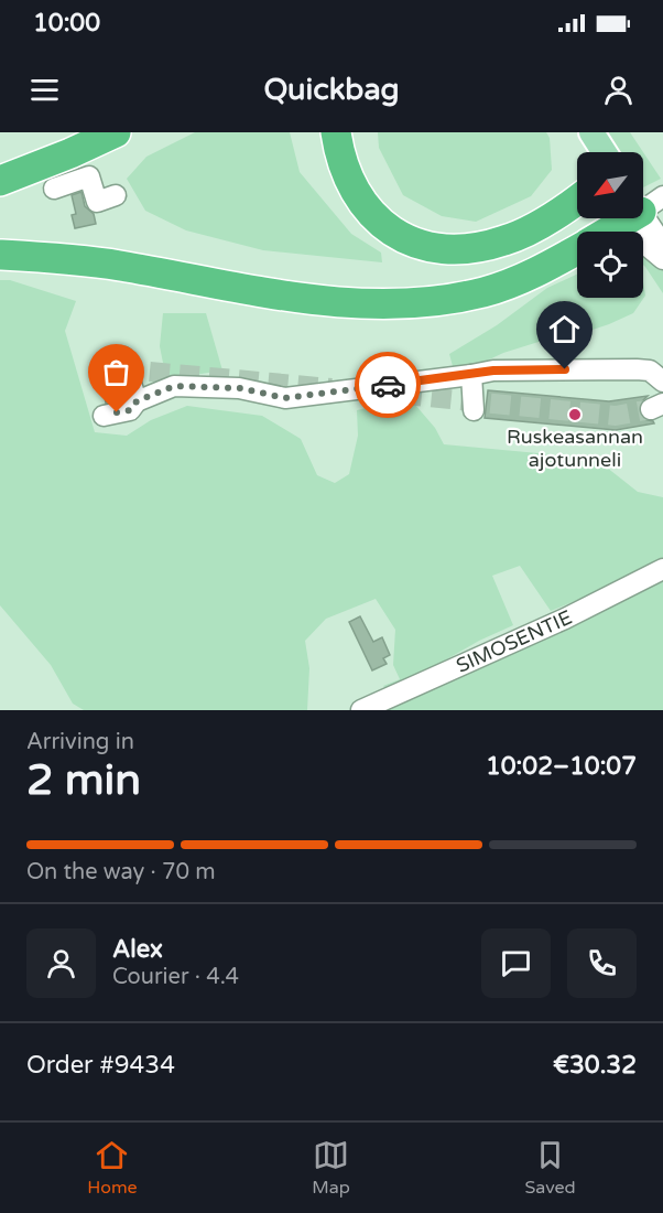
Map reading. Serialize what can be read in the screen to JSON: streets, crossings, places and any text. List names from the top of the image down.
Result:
{
  "streets": {
    "street": ["SIMOSENTIE"]
  },
  "places": ["Ruskeasannan ajotunneli"],
  "north": "bottom left",
  "page": {
    "status": "10:00",
    "header": "Quickbag",
    "heading": ["2 min", "Arriving in", "10:02–10:07"],
    "panel": [
      "Alex",
      "Courier · 4.4",
      "Order #9434",
      "€30.32"
    ],
    "bar": "On the way · 70 m",
    "tabs": ["Home", "Map", "Saved"]
  }
}
